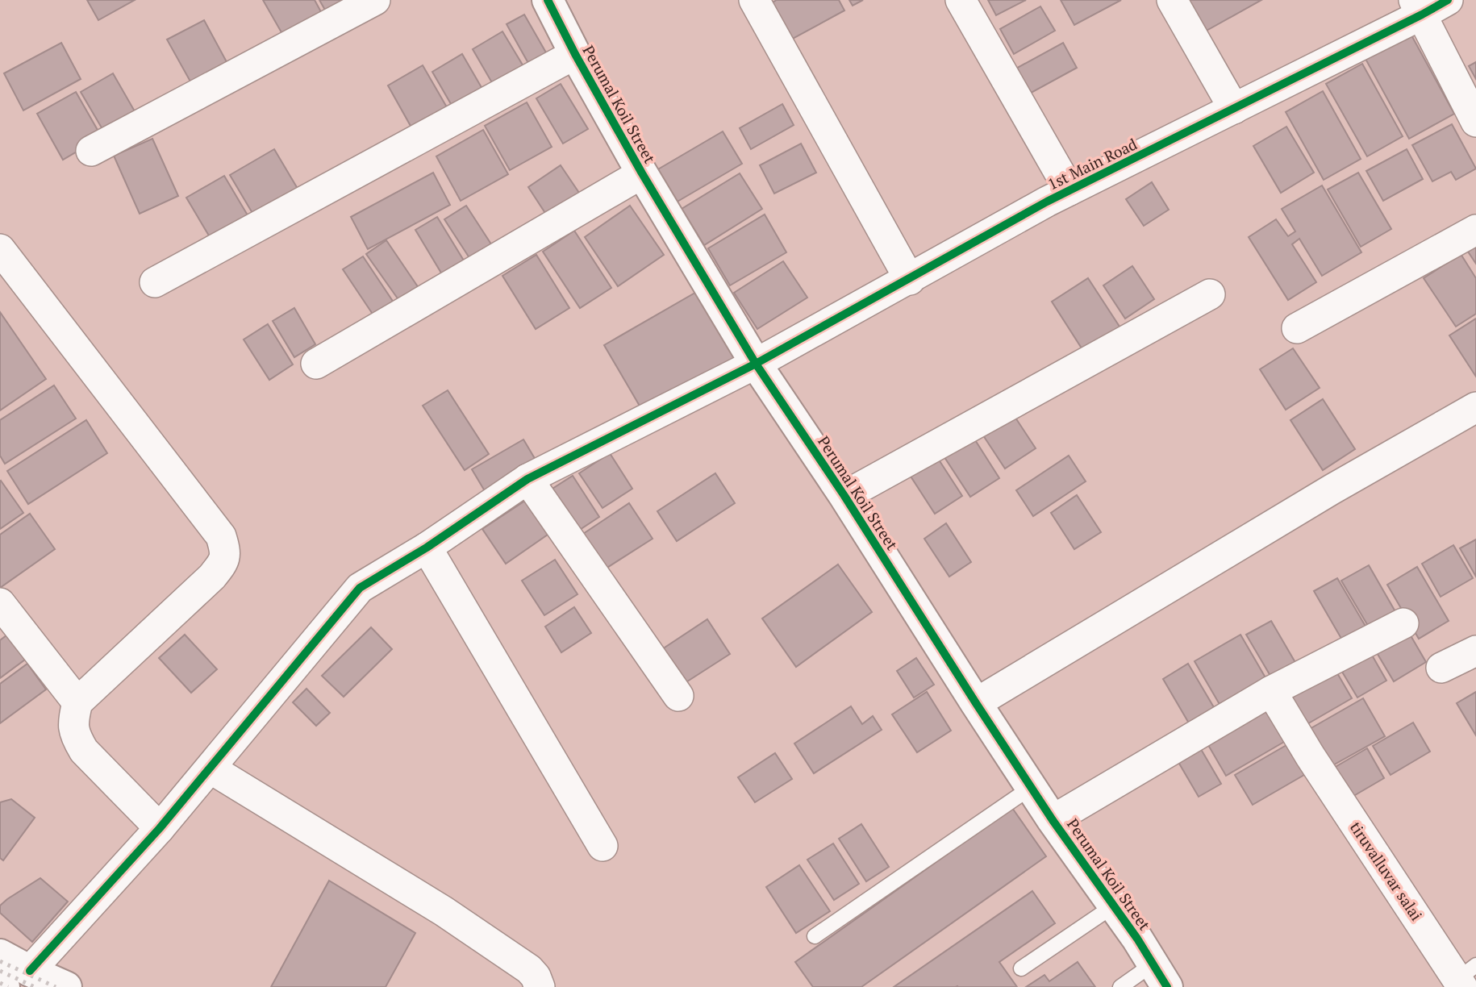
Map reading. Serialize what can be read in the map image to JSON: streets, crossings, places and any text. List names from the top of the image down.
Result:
{
  "streets": {
    "street": ["Perumal Koil Street", "1st Main Road", "tiruvalluvar salai"]
  },
  "crossings": [
    ["Perumal Koil Street", "1st Main Road"]
  ]
}
